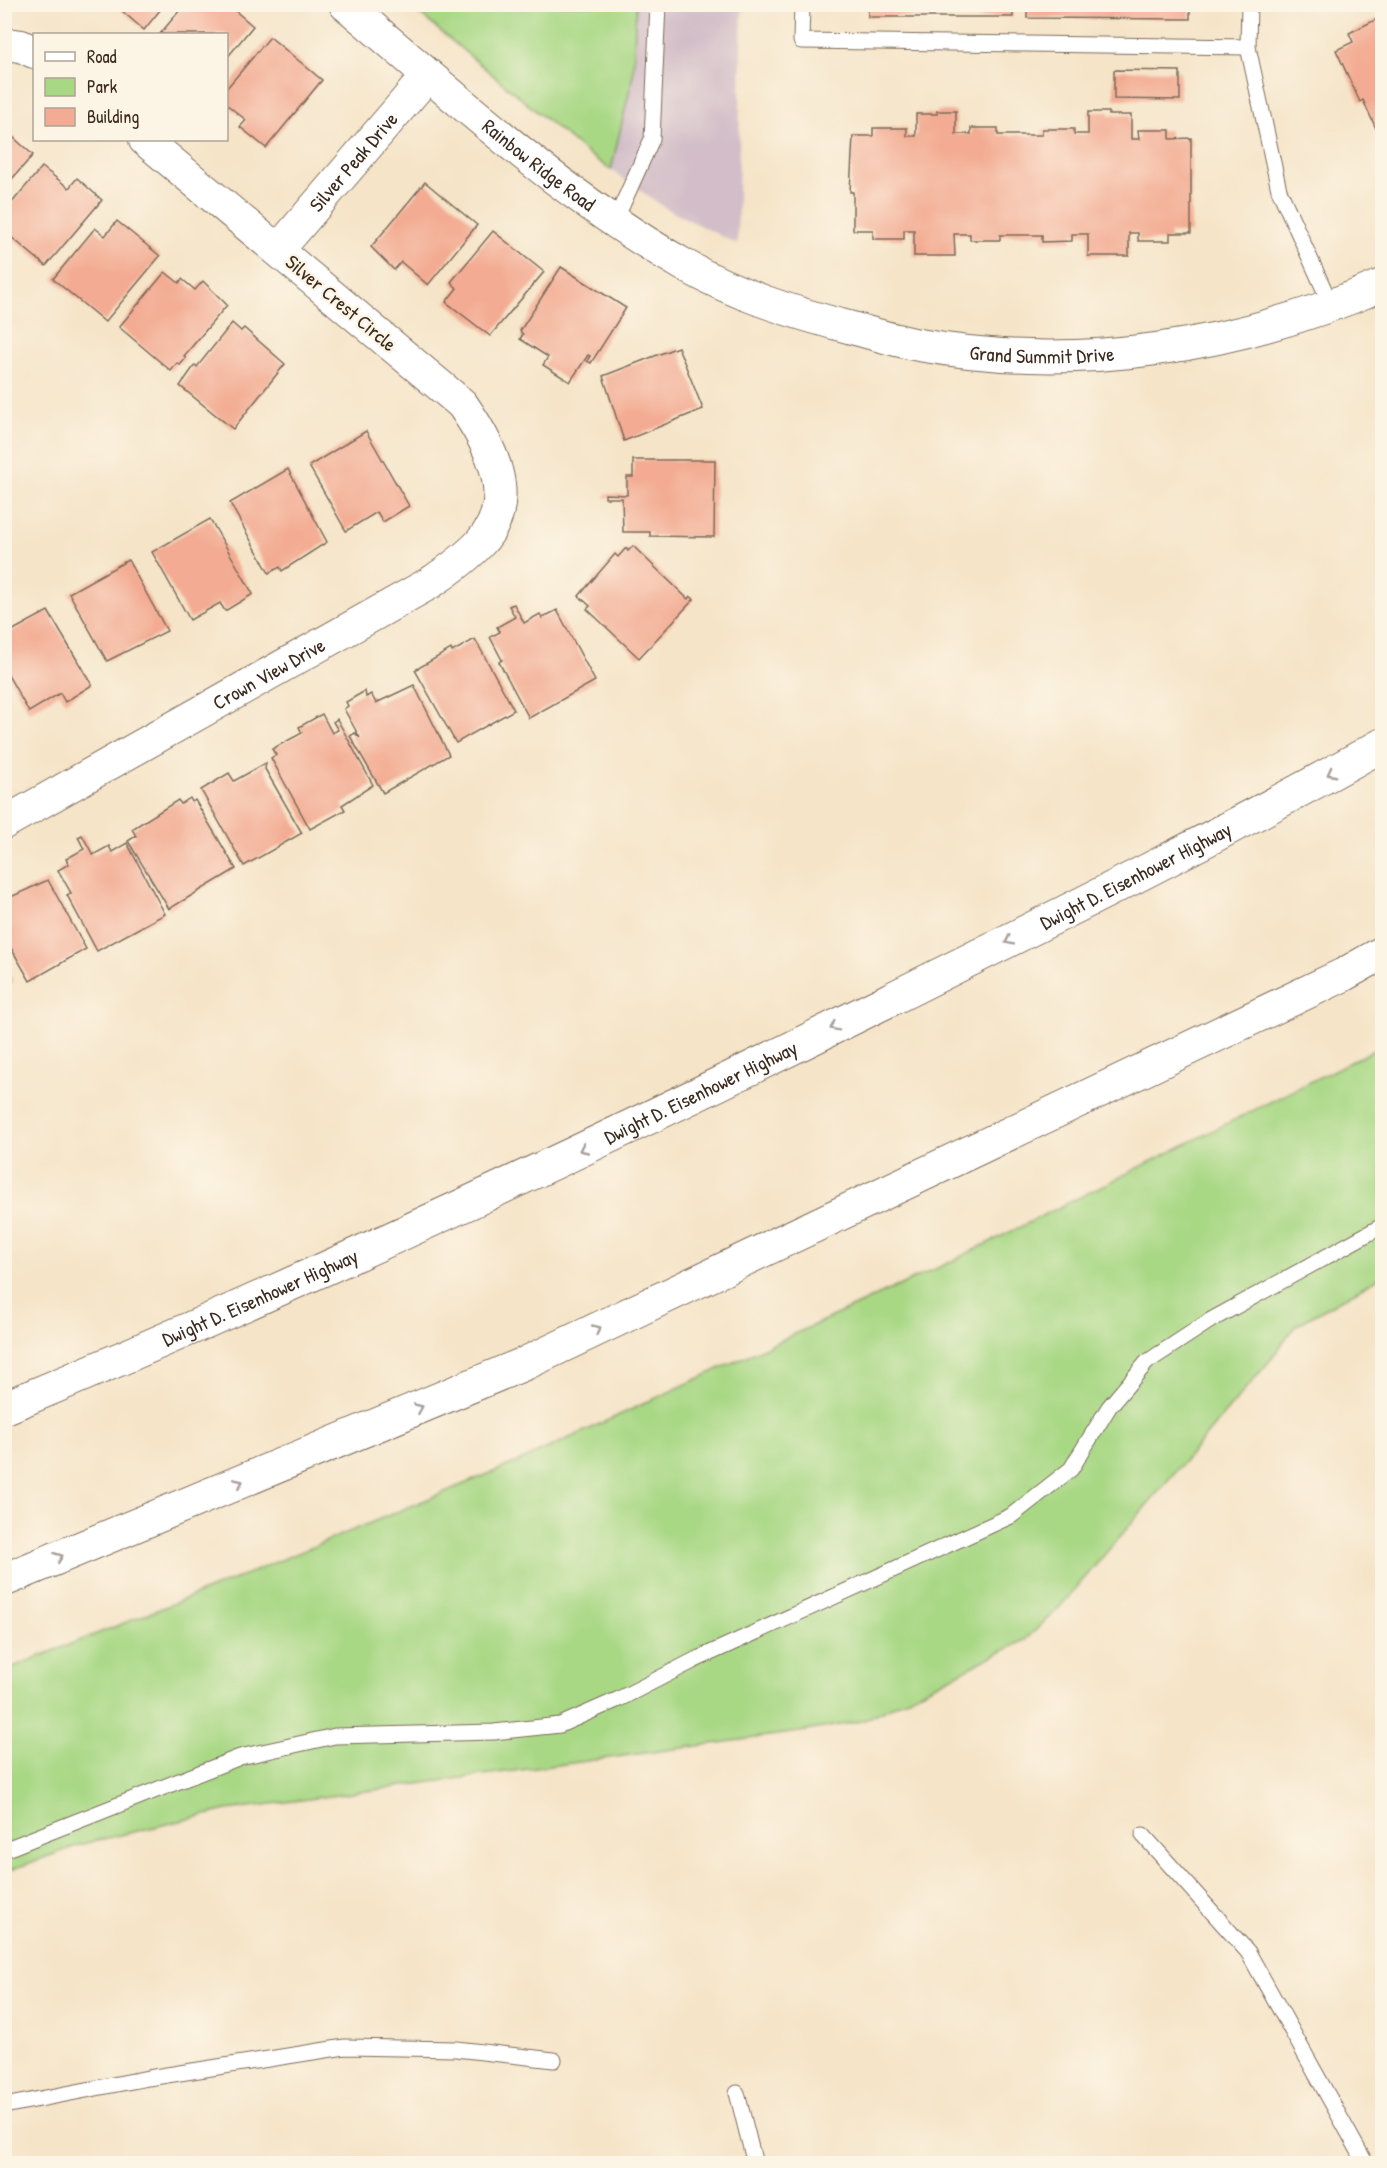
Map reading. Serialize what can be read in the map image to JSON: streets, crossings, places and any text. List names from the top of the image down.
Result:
{
  "streets": {
    "highway": ["Dwight D. Eisenhower Highway"],
    "street": [
      "Silver Peak Drive",
      "Rainbow Ridge Road",
      "Silver Crest Circle",
      "Grand Summit Drive",
      "Crown View Drive"
    ]
  },
  "crossings": [
    ["Silver Peak Drive", "Rainbow Ridge Road"],
    ["Silver Peak Drive", "Silver Crest Circle"],
    ["Rainbow Ridge Road", "Grand Summit Drive"],
    ["Silver Crest Circle", "Crown View Drive"]
  ],
  "legend": ["Road", "Park", "Building"]
}
